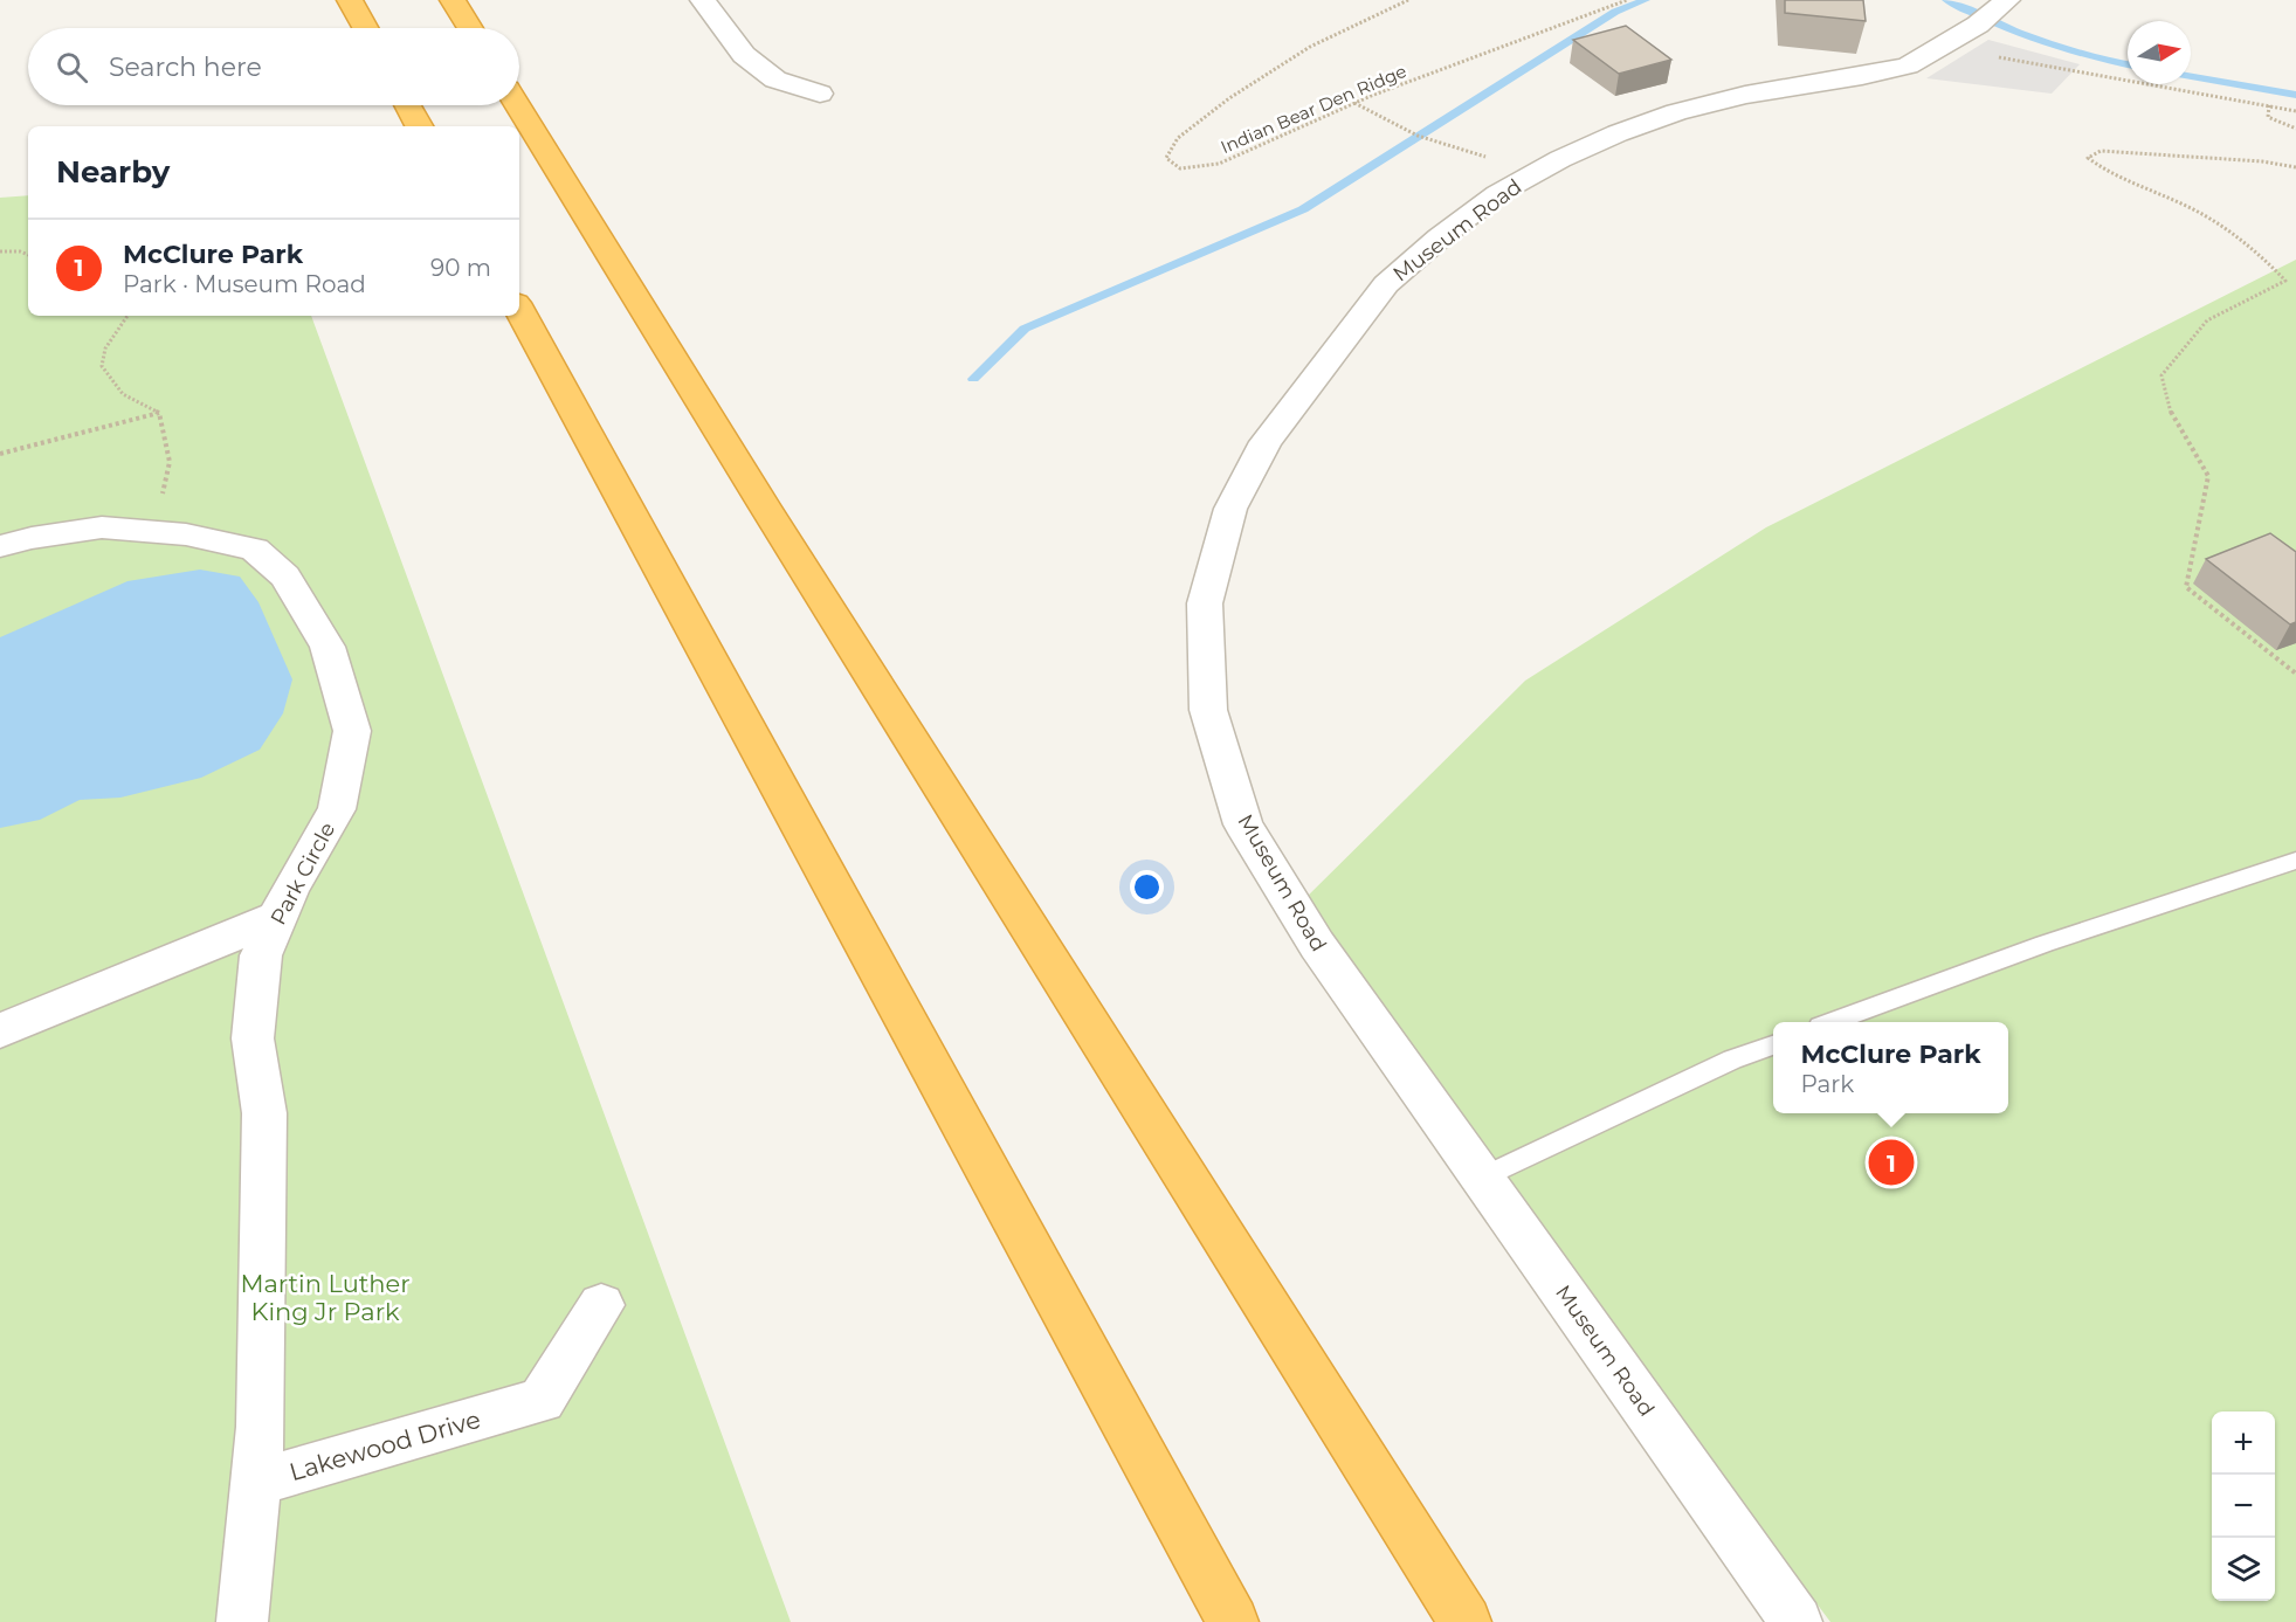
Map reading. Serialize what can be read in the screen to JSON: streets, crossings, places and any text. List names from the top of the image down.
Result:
{
  "streets": {
    "street": ["Museum Road", "Park Circle", "Lakewood Drive"],
    "path": ["Indian Bear Den Ridge"]
  },
  "crossings": [
    ["Park Circle", "Lakewood Drive"]
  ],
  "parks": ["Martin Luther King Jr Park"],
  "north": "right",
  "page": {
    "search": "Search here",
    "heading": "Nearby",
    "list": [
      {
        "mark": "1",
        "name": "McClure Park",
        "note": "Park · Museum Road",
        "value": "90 m"
      }
    ],
    "popup": ["McClure Park", "Park"],
    "pins": "1",
    "map_buttons": ["+", "−"]
  }
}
